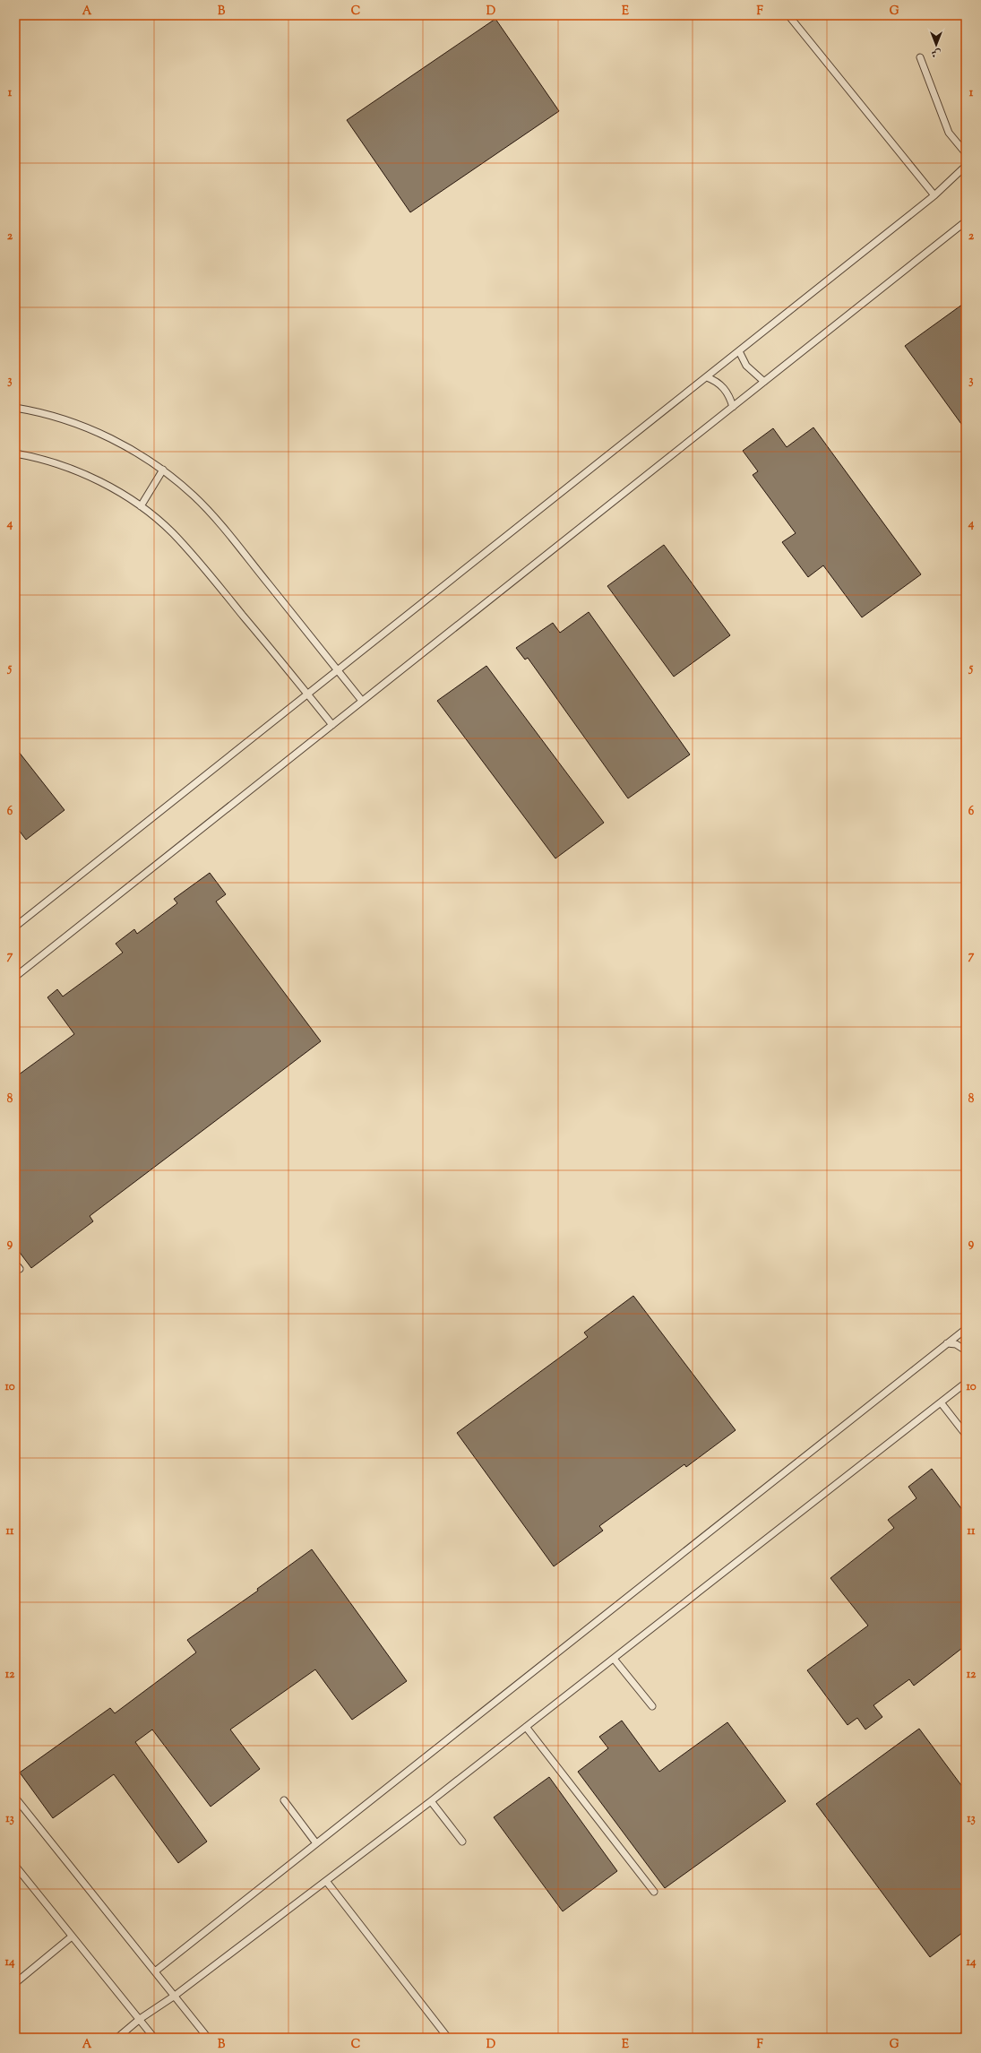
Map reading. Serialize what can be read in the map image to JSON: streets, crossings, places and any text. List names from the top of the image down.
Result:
{
  "north": "bottom",
  "grid": {
    "columns": [
      "A",
      "B",
      "C",
      "D",
      "E",
      "F",
      "G"
    ],
    "rows": [
      "1",
      "2",
      "3",
      "4",
      "5",
      "6",
      "7",
      "8",
      "9",
      "10",
      "11",
      "12",
      "13",
      "14"
    ]
  }
}
